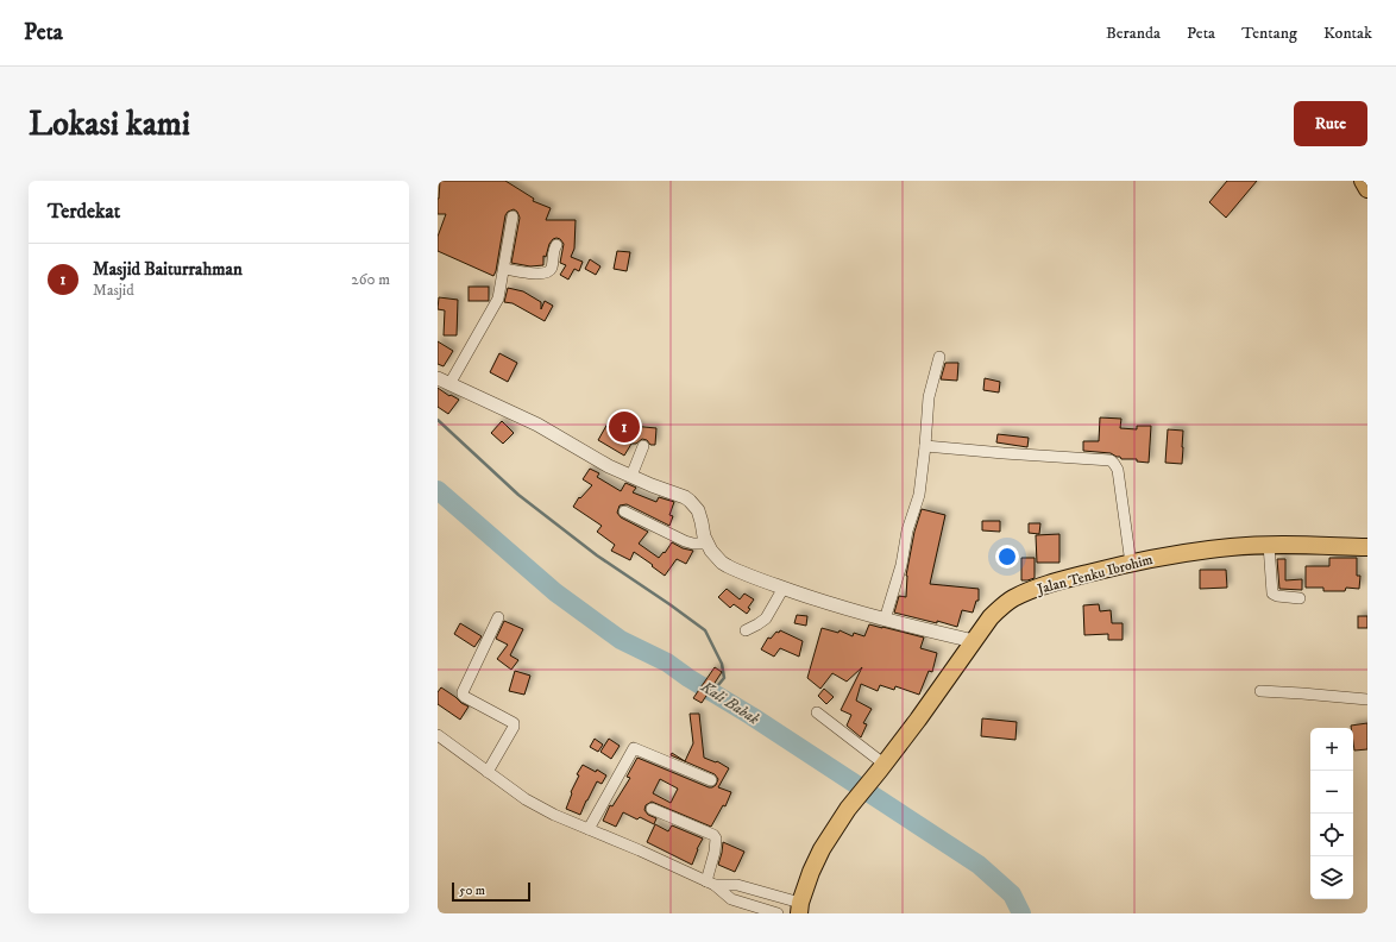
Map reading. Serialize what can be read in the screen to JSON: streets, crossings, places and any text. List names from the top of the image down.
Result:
{
  "streets": {
    "main road": ["Jalan Tenku Ibrohim"]
  },
  "water": ["Kali Babak"],
  "scale_bar": "50 m",
  "page": {
    "header": "Peta",
    "nav": [
      "Beranda",
      "Peta",
      "Tentang",
      "Kontak"
    ],
    "buttons": "Rute",
    "title": "Lokasi kami",
    "heading": "Terdekat",
    "list": [
      {
        "mark": "1",
        "name": "Masjid Baiturrahman",
        "note": "Masjid",
        "value": "260 m"
      }
    ],
    "pins": "1",
    "map_buttons": ["+", "−"],
    "scale": "50 m"
  }
}
